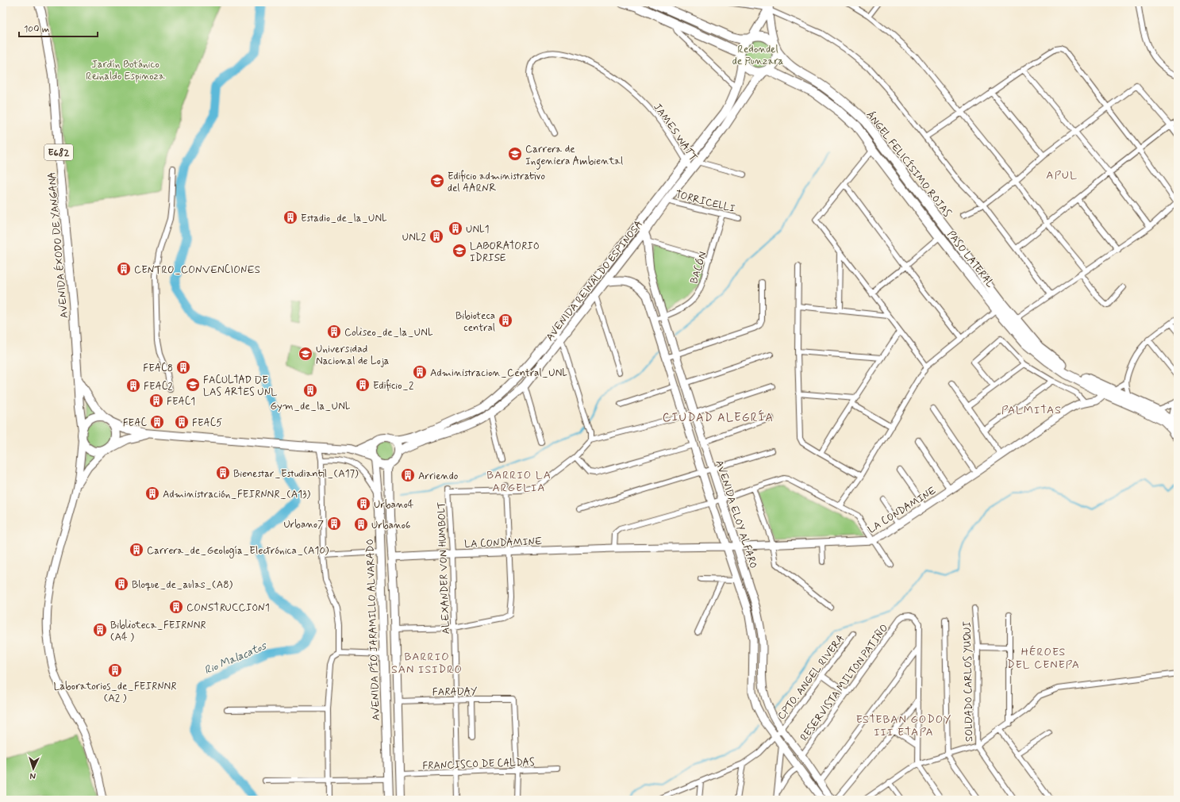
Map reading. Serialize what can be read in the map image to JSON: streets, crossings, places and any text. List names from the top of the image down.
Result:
{
  "streets": {
    "highway": ["ÁNGEL FELICÍSIMO ROJAS", "PASO LATERAL"],
    "main road": [
      "E682",
      "AVENIDA ÉXODO DE YANGANA",
      "AVENIDA REINALDO ESPINOSA",
      "AVENIDA PÍO JARAMILLO ALVARADO"
    ],
    "street": [
      "JAMES WATT",
      "TORRICELLI",
      "BACÓN",
      "LA CONDAMINE",
      "AVENIDA ELOY ALFARO",
      "ALEXANDER VON HUMBOLT",
      "CPTO. ANGEL RIVERA",
      "SOLDADO CARLOS YUQUI",
      "RESERVISTA MILTON PATIÑO",
      "FARADAY",
      "FRANCISCO DE CALDAS"
    ]
  },
  "crossings": [
    ["JAMES WATT", "AVENIDA REINALDO ESPINOSA"],
    ["E682", "AVENIDA ÉXODO DE YANGANA"],
    ["ÁNGEL FELICÍSIMO ROJAS", "PASO LATERAL"],
    ["ÁNGEL FELICÍSIMO ROJAS", "AVENIDA REINALDO ESPINOSA"],
    ["ÁNGEL FELICÍSIMO ROJAS", "LA CONDAMINE"],
    ["TORRICELLI", "BACÓN"],
    ["TORRICELLI", "AVENIDA REINALDO ESPINOSA"],
    ["PASO LATERAL", "AVENIDA REINALDO ESPINOSA"],
    ["PASO LATERAL", "LA CONDAMINE"],
    ["BACÓN", "AVENIDA ELOY ALFARO"],
    ["AVENIDA REINALDO ESPINOSA", "AVENIDA ELOY ALFARO"],
    ["AVENIDA REINALDO ESPINOSA", "AVENIDA PÍO JARAMILLO ALVARADO"],
    ["LA CONDAMINE", "AVENIDA ELOY ALFARO"],
    ["LA CONDAMINE", "ALEXANDER VON HUMBOLT"],
    ["AVENIDA ELOY ALFARO", "CPTO. ANGEL RIVERA"],
    ["AVENIDA ELOY ALFARO", "RESERVISTA MILTON PATIÑO"],
    ["ALEXANDER VON HUMBOLT", "FARADAY"],
    ["ALEXANDER VON HUMBOLT", "FRANCISCO DE CALDAS"],
    ["FARADAY", "FRANCISCO DE CALDAS"]
  ],
  "districts": [
    "APUL",
    "PALMITAS",
    "CIUDAD ALEGRÍA",
    "BARRIO LA ARGELIA",
    "HÉROES DEL CENEPA",
    "BARRIO SAN ISIDRO",
    "ESTEBAN GODOY III ETAPA"
  ],
  "water": ["Rio Malacatos"],
  "parks": ["Redondel de Punzara", "Jardín Botánico Reinaldo Espinoza"],
  "places": {
    "school or university": [
      "Carrera de Ingeniera Ambiental",
      "Edificio administrativo del AARNR",
      "LABORATORIO IDRISE",
      "Universidad Nacional de Loja",
      "FACULTAD DE LAS ARTES UNL"
    ],
    "building": [
      "Estadio_de_la_UNL",
      "UNL1",
      "UNL2",
      "CENTRO_CONVENCIONES",
      "Bibioteca central",
      "Coliseo_de_la_UNL",
      "FEAC8",
      "Administracion_Central_UNL",
      "Edificio_2",
      "FEAC2",
      "Gym_de_la_UNL",
      "FEAC1",
      "FEAC",
      "FEAC5",
      "Bienestar_Estudiantil_(A17)",
      "Arriendo",
      "Administración_FEIRNNR_(A13)",
      "Urbano4",
      "Urbano7",
      "Urbano6",
      "Carrera_de_Geología_Electrónica_(A10)",
      "Bloque_de_aulas_(A8)",
      "CONSTRUCCION1",
      "Biblioteca_FEIRNNR (A4 )",
      "Laboratorios_de_FEIRNNR (A2 )"
    ]
  },
  "scale_bar": "100 m",
  "north": "bottom"
}
